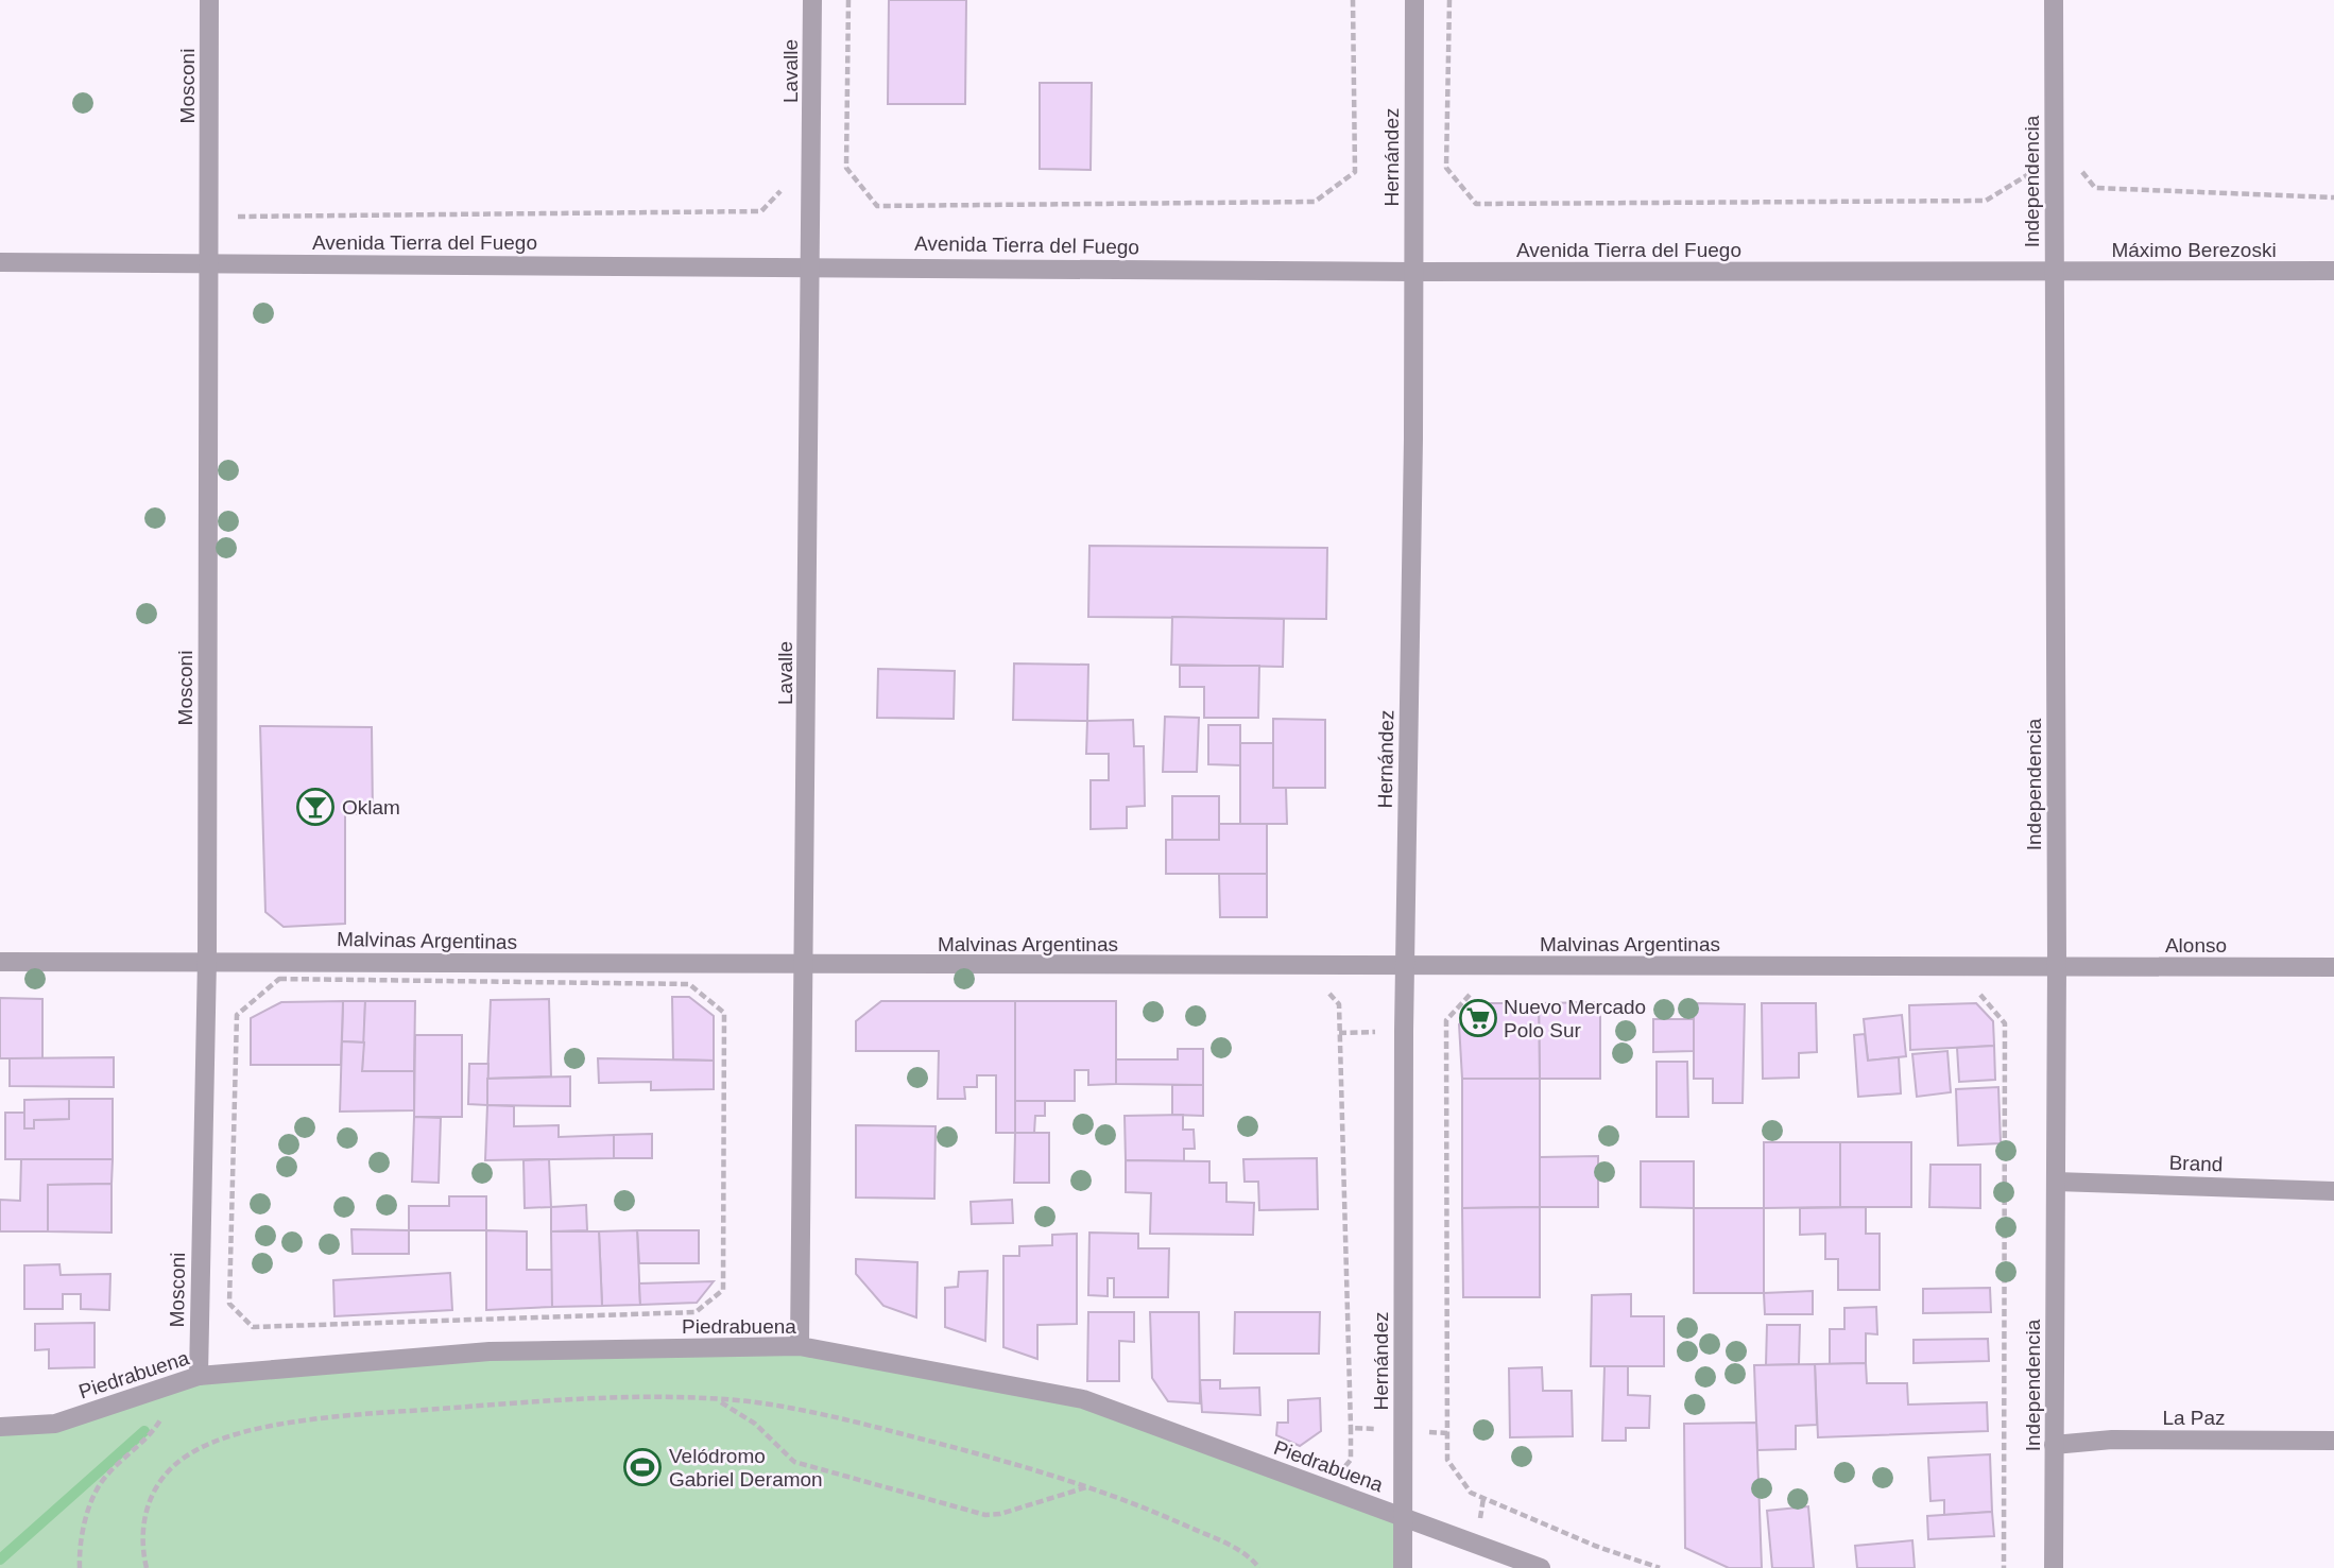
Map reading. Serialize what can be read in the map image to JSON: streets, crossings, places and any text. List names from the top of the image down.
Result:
{
  "streets": {
    "street": [
      "Lavalle",
      "Mosconi",
      "Hernández",
      "Independencia",
      "Avenida Tierra del Fuego",
      "Máximo Berezoski",
      "Malvinas Argentinas",
      "Alonso",
      "Brand",
      "Piedrabuena",
      "La Paz"
    ]
  },
  "crossings": [
    ["Lavalle", "Avenida Tierra del Fuego"],
    ["Lavalle", "Malvinas Argentinas"],
    ["Lavalle", "Piedrabuena"],
    ["Mosconi", "Avenida Tierra del Fuego"],
    ["Mosconi", "Malvinas Argentinas"],
    ["Mosconi", "Piedrabuena"],
    ["Hernández", "Avenida Tierra del Fuego"],
    ["Hernández", "Malvinas Argentinas"],
    ["Hernández", "Piedrabuena"],
    ["Independencia", "Avenida Tierra del Fuego"],
    ["Independencia", "Máximo Berezoski"],
    ["Independencia", "Malvinas Argentinas"],
    ["Independencia", "Alonso"],
    ["Independencia", "Brand"],
    ["Independencia", "La Paz"],
    ["Avenida Tierra del Fuego", "Máximo Berezoski"],
    ["Malvinas Argentinas", "Alonso"]
  ],
  "places": {
    "bar": ["Oklam"],
    "supermarket": ["Nuevo Mercado Polo Sur"],
    "sports": ["Velódromo Gabriel Deramon"]
  }
}
